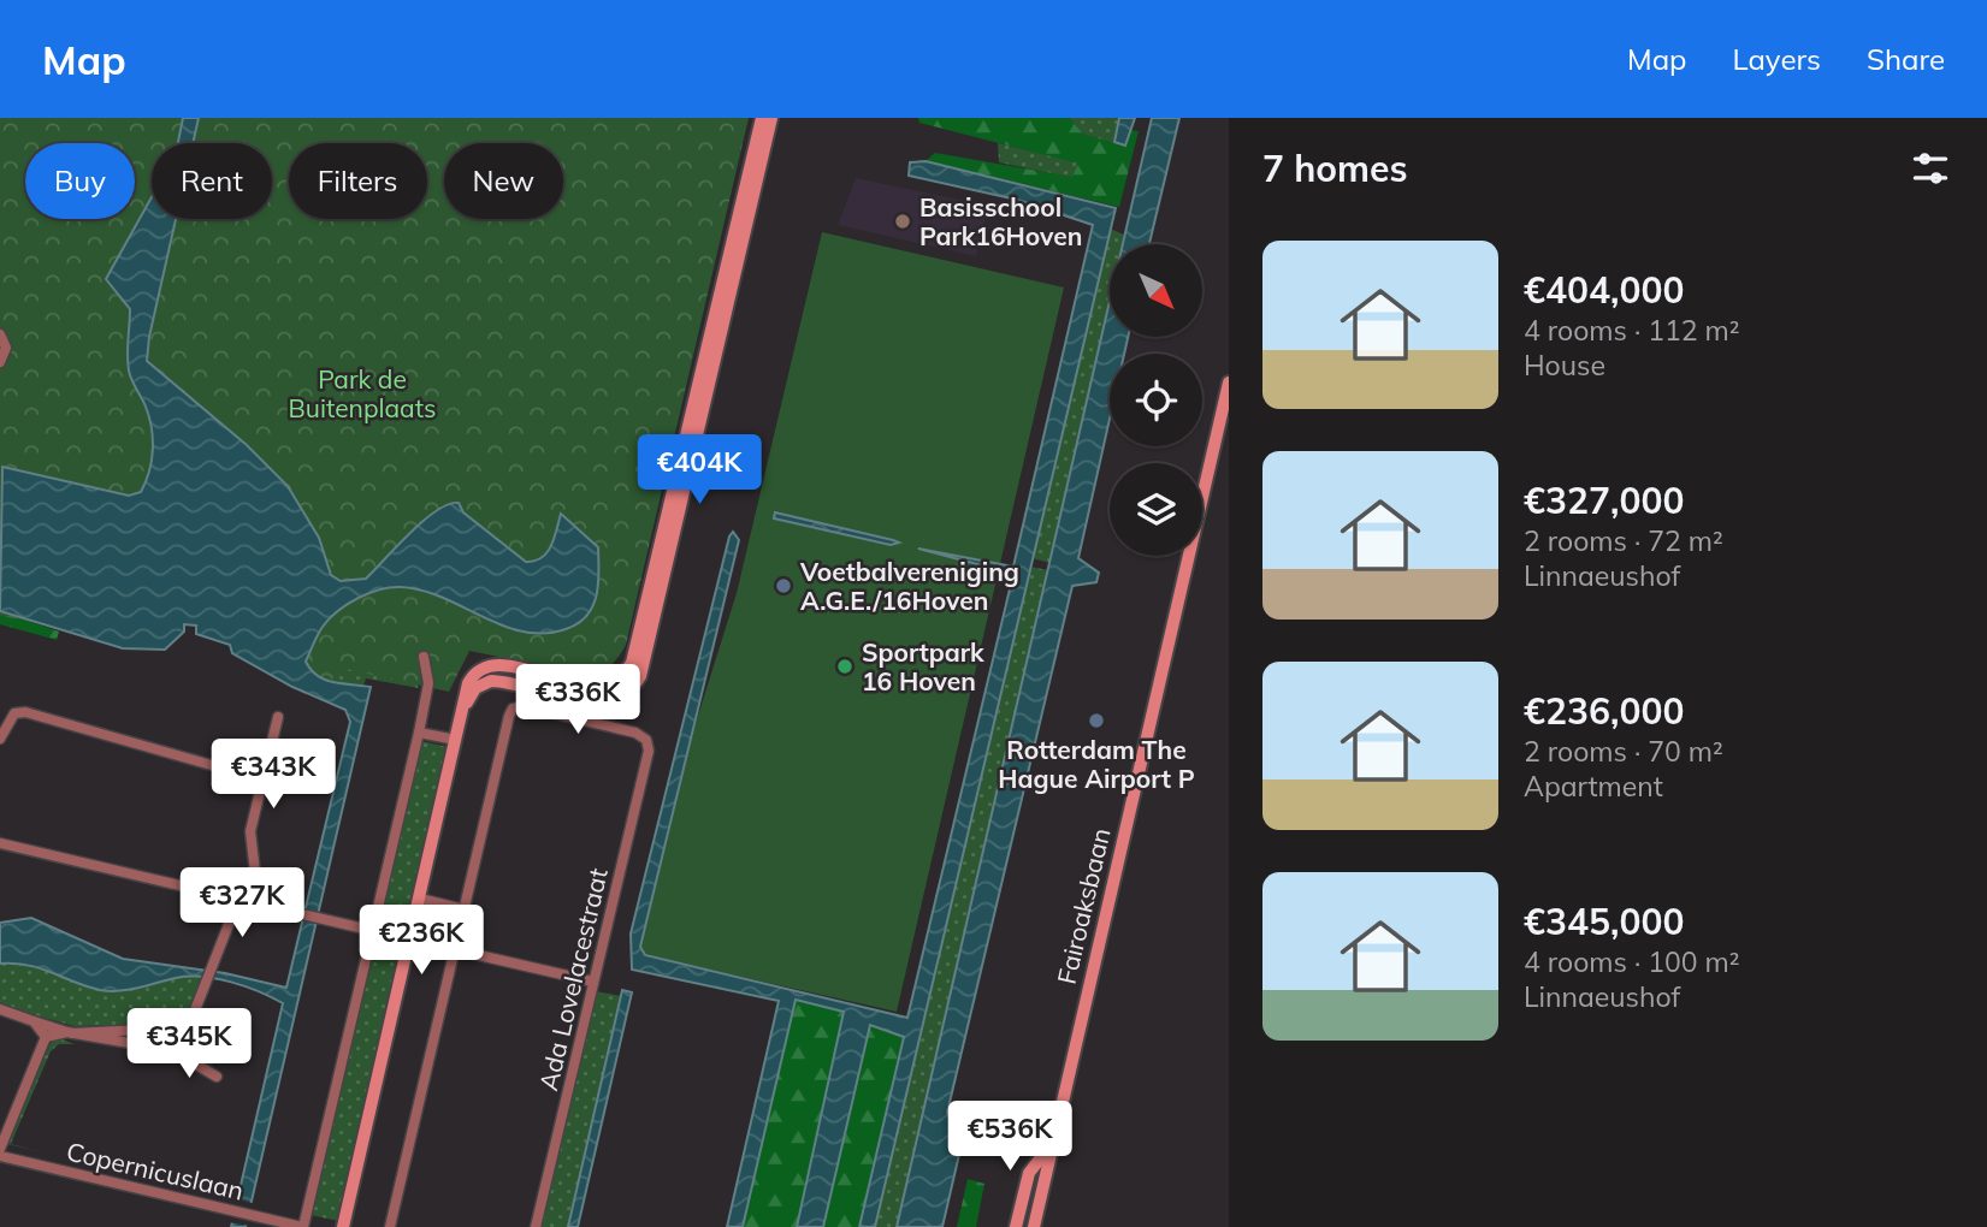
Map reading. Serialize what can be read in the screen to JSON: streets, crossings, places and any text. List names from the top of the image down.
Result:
{
  "streets": {
    "street": ["Fairoaksbaan", "Ada Lovelacestraat", "Copernicuslaan"]
  },
  "parks": ["Park de Buitenplaats"],
  "places": [
    "Basisschool Park16Hoven",
    "Voetbalvereniging A.G.E./16Hoven",
    "Sportpark 16 Hoven",
    "Rotterdam The Hague Airport P"
  ],
  "north": "bottom right",
  "page": {
    "header": "Map",
    "nav": ["Map", "Layers", "Share"],
    "heading": "7 homes",
    "chip": [
      "Buy",
      "Rent",
      "Filters",
      "New"
    ],
    "list": [
      {
        "name": "€404,000",
        "note": "4 rooms · 112 m² · House"
      },
      {
        "name": "€327,000",
        "note": "2 rooms · 72 m² · Linnaeushof"
      },
      {
        "name": "€236,000",
        "note": "2 rooms · 70 m² · Apartment"
      },
      {
        "name": "€345,000",
        "note": "4 rooms · 100 m² · Linnaeushof"
      }
    ],
    "price": [
      "€404K",
      "€336K",
      "€343K",
      "€327K",
      "€236K",
      "€345K",
      "€536K"
    ]
  }
}
